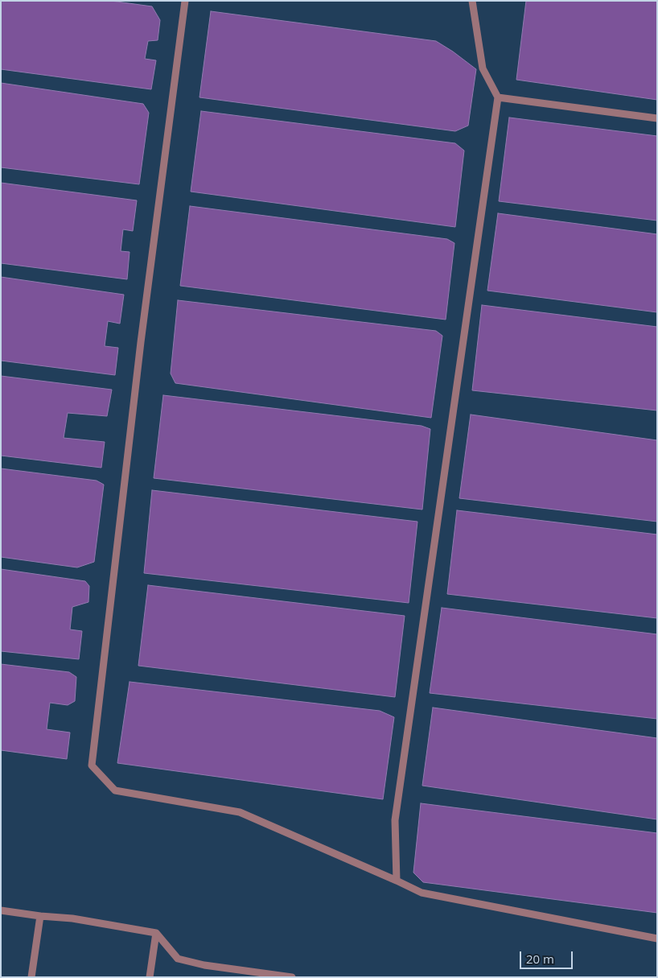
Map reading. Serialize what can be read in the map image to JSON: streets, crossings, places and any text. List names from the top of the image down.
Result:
{
  "scale_bar": "20 m"
}
